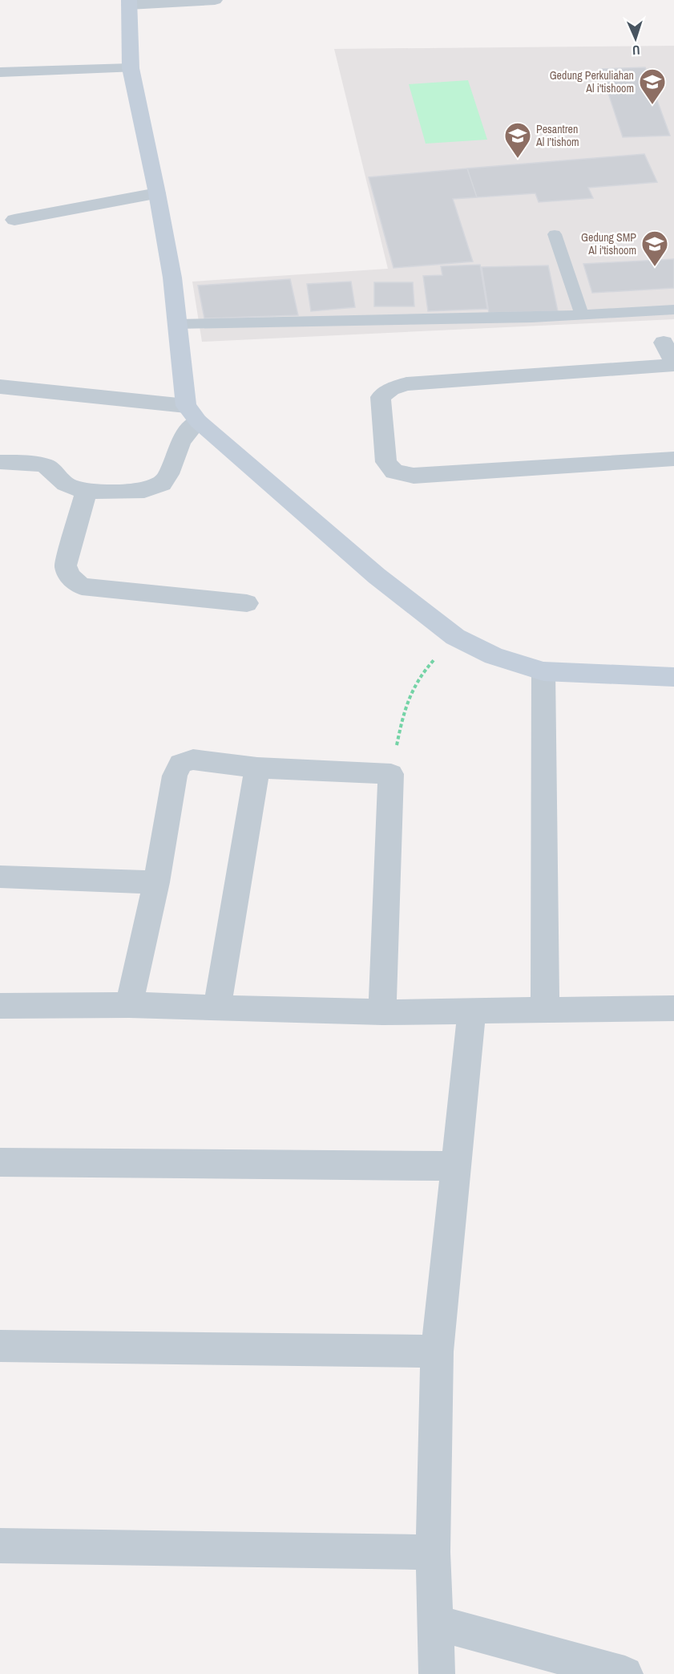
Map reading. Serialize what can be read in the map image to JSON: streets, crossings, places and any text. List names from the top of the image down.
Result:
{
  "places": {
    "school or university": ["Gedung Perkuliahan Al i'tishoom", "Pesantren Al I’tishom", "Gedung SMP Al i'tishoom"]
  },
  "north": "bottom"
}
